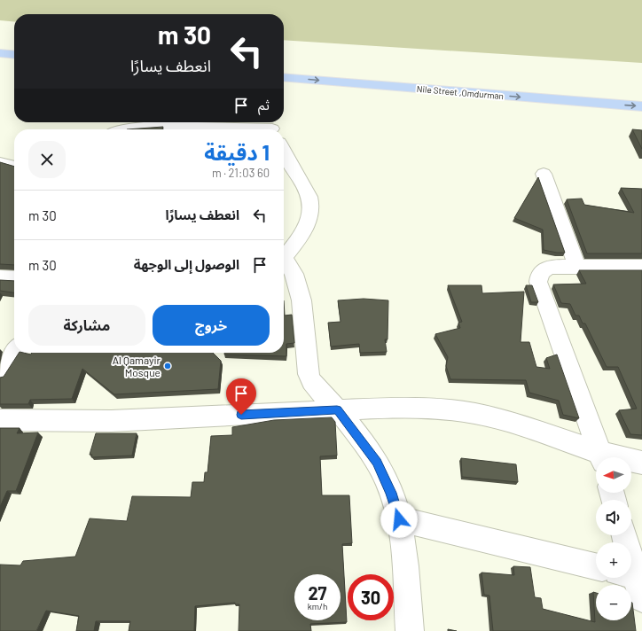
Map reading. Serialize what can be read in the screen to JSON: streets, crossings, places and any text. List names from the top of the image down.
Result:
{
  "streets": {
    "main road": ["Nile Street ,Omdurman"]
  },
  "places": ["Al Qamayir Mosque"],
  "north": "left",
  "page": {
    "turn": ["30 m", "انعطف يسارًا"],
    "then": "ثم",
    "heading": ["1 دقيقة", "60 m · 21:03"],
    "list": [
      {
        "name": "انعطف يسارًا",
        "value": "30 m"
      },
      {
        "name": "الوصول إلى الوجهة",
        "value": "30 m"
      }
    ],
    "buttons": ["خروج", "مشاركة"],
    "map_buttons": ["+", "−"],
    "speed": "27 km/h",
    "limit": "30"
  }
}
